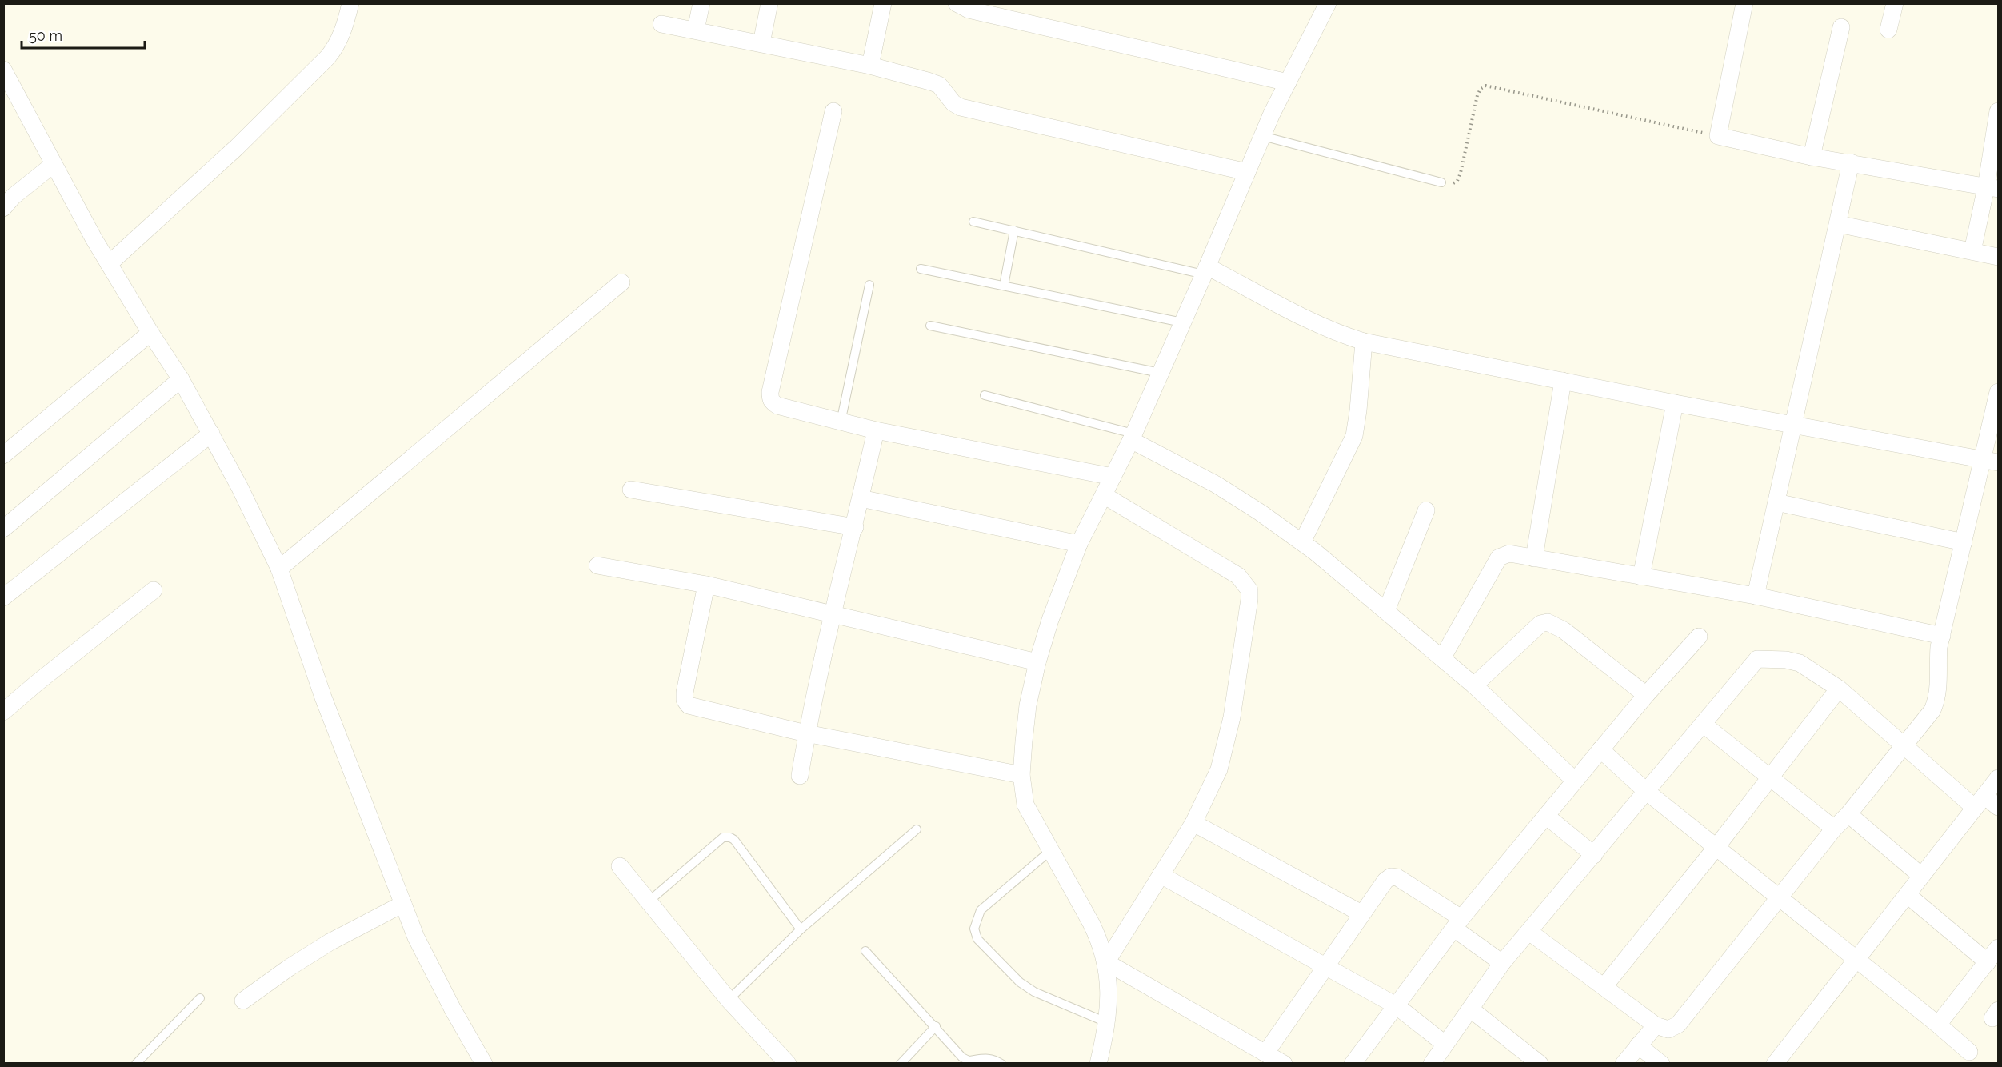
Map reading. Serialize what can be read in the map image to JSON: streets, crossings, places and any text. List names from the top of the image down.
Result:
{
  "scale_bar": "50 m"
}
